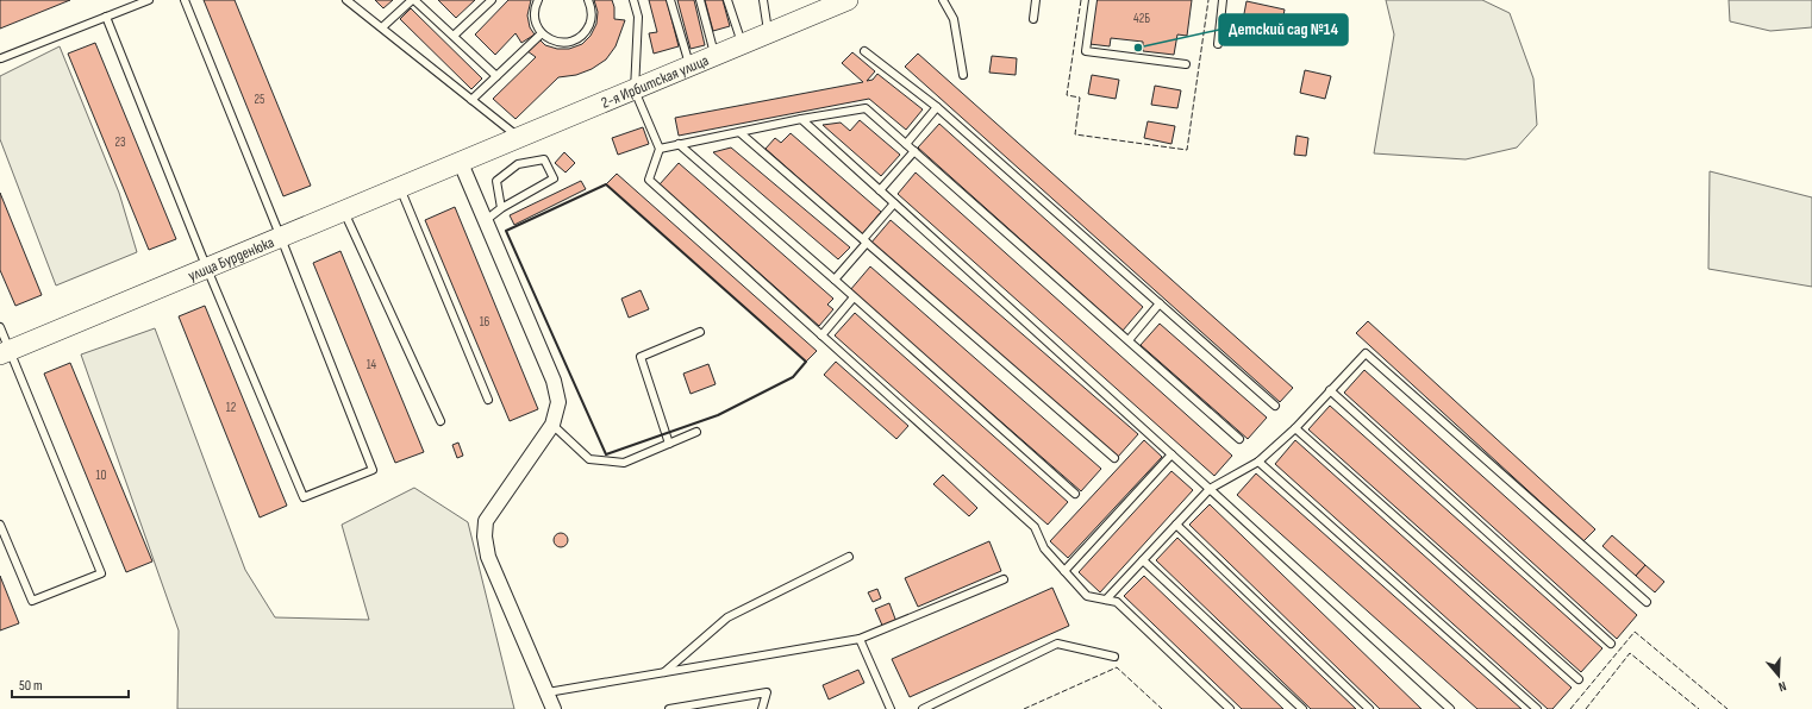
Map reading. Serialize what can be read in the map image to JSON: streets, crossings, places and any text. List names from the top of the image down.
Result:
{
  "streets": {
    "street": ["2-я Ирбитская улица", "улица Бурденюка"]
  },
  "crossings": [
    ["2-я Ирбитская улица", "улица Бурденюка"]
  ],
  "places": ["Детский сад №14"],
  "house_numbers": [
    "42Б",
    "25",
    "23",
    "16",
    "14",
    "12",
    "10"
  ],
  "scale_bar": "50 m",
  "north": "bottom"
}
